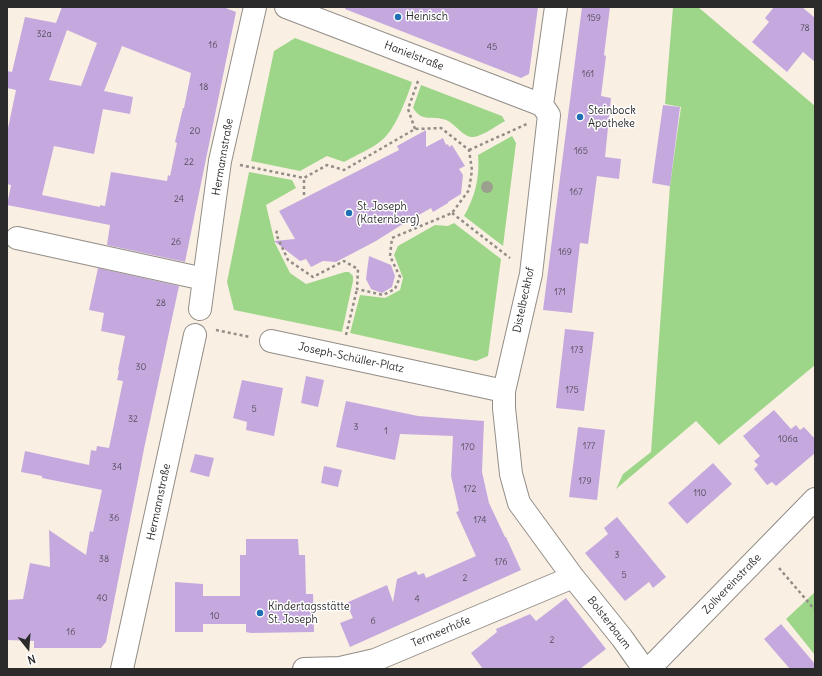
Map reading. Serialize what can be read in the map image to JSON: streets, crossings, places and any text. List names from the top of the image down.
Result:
{
  "streets": {
    "street": [
      "Hanielstraße",
      "Hermannstraße",
      "Distelbeckhof",
      "Joseph-Schüller-Platz",
      "Zollvereinstraße",
      "Bolsterbaum",
      "Termeerhöfe"
    ]
  },
  "crossings": [
    ["Hanielstraße", "Distelbeckhof"],
    ["Distelbeckhof", "Joseph-Schüller-Platz"],
    ["Distelbeckhof", "Bolsterbaum"],
    ["Distelbeckhof", "Termeerhöfe"],
    ["Bolsterbaum", "Termeerhöfe"]
  ],
  "places": [
    "Heinisch",
    "Steinbock Apotheke",
    "St. Joseph (Katernberg)",
    "Kindertagsstätte St. Joseph"
  ],
  "house_numbers": [
    "159",
    "78",
    "32a",
    "16",
    "45",
    "161",
    "18",
    "20",
    "165",
    "22",
    "167",
    "24",
    "26",
    "169",
    "171",
    "28",
    "173",
    "30",
    "175",
    "5",
    "32",
    "3",
    "1",
    "106a",
    "177",
    "170",
    "34",
    "179",
    "172",
    "110",
    "36",
    "174",
    "3",
    "38",
    "176",
    "5",
    "2",
    "40",
    "4",
    "10",
    "6",
    "16",
    "2"
  ],
  "north": "bottom"
}
